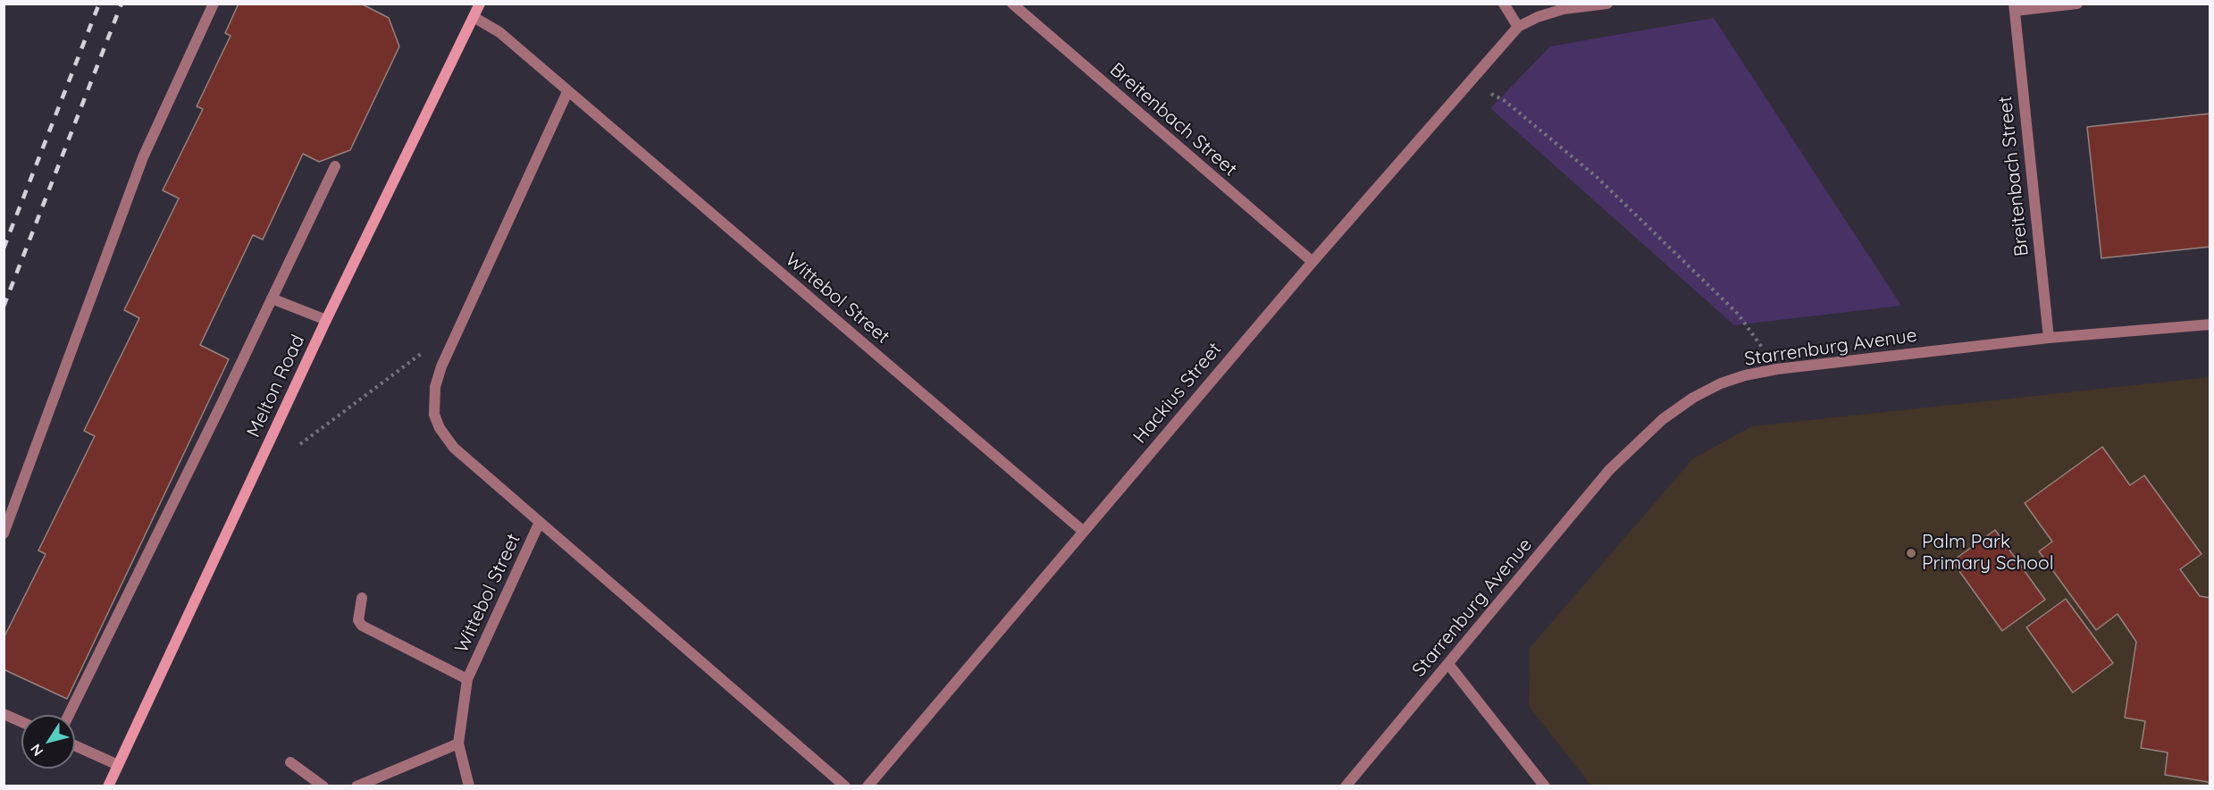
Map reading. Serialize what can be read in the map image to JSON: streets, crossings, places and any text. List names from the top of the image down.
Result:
{
  "streets": {
    "street": [
      "Breitenbach Street",
      "Wittebol Street",
      "Starrenburg Avenue",
      "Melton Road",
      "Hackius Street"
    ]
  },
  "crossings": [
    ["Breitenbach Street", "Starrenburg Avenue"],
    ["Breitenbach Street", "Hackius Street"],
    ["Wittebol Street", "Melton Road"],
    ["Wittebol Street", "Hackius Street"]
  ],
  "places": ["Palm Park Primary School"],
  "north": "bottom left"
}
